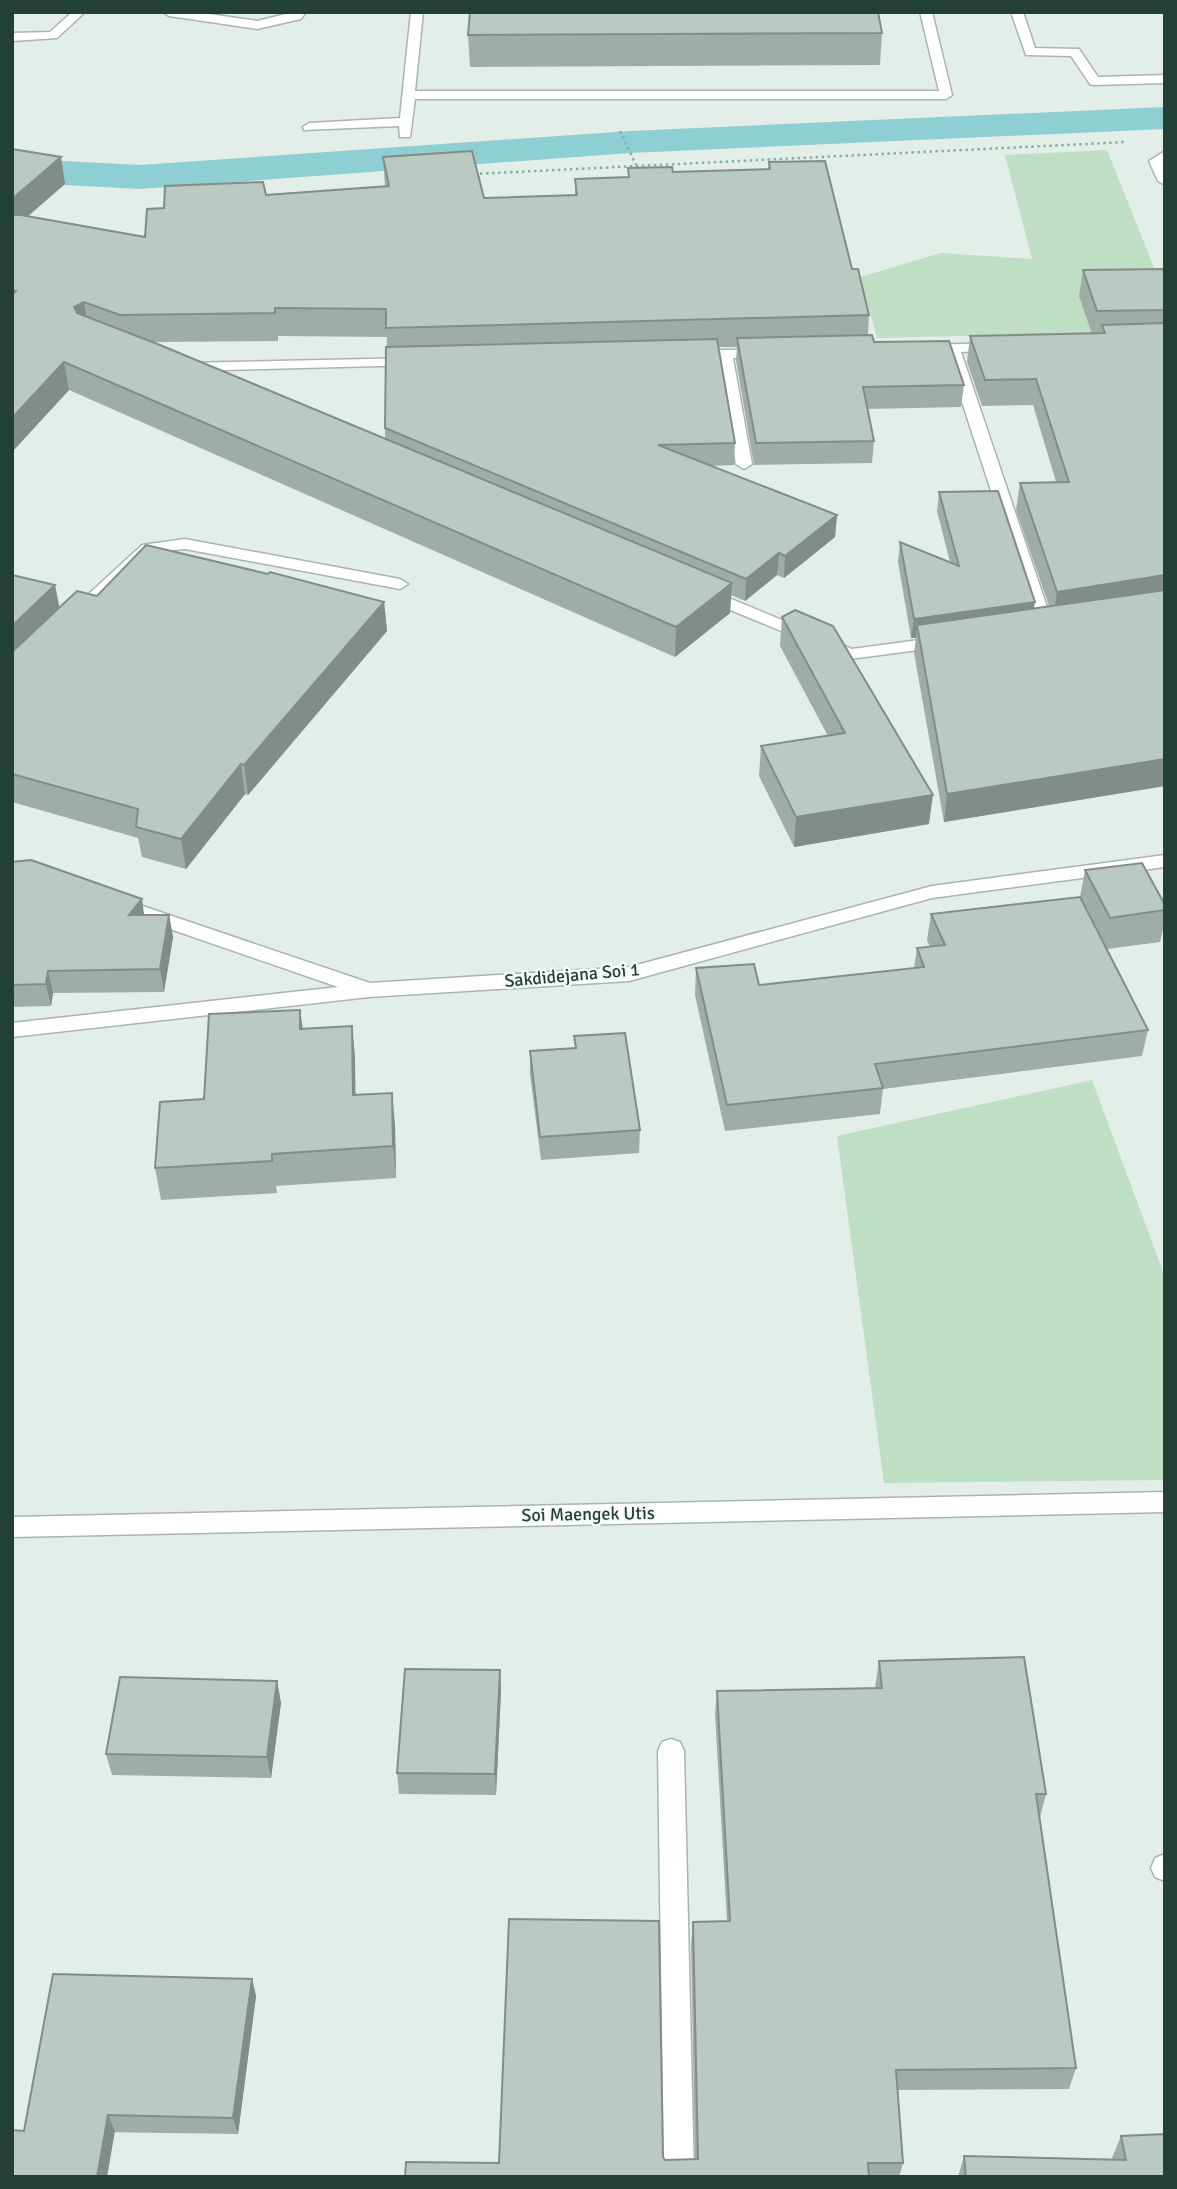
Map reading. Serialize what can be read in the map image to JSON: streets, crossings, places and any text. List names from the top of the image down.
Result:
{
  "streets": {
    "street": ["Sakdidejana Soi 1", "Soi Maengek Utis"]
  }
}
